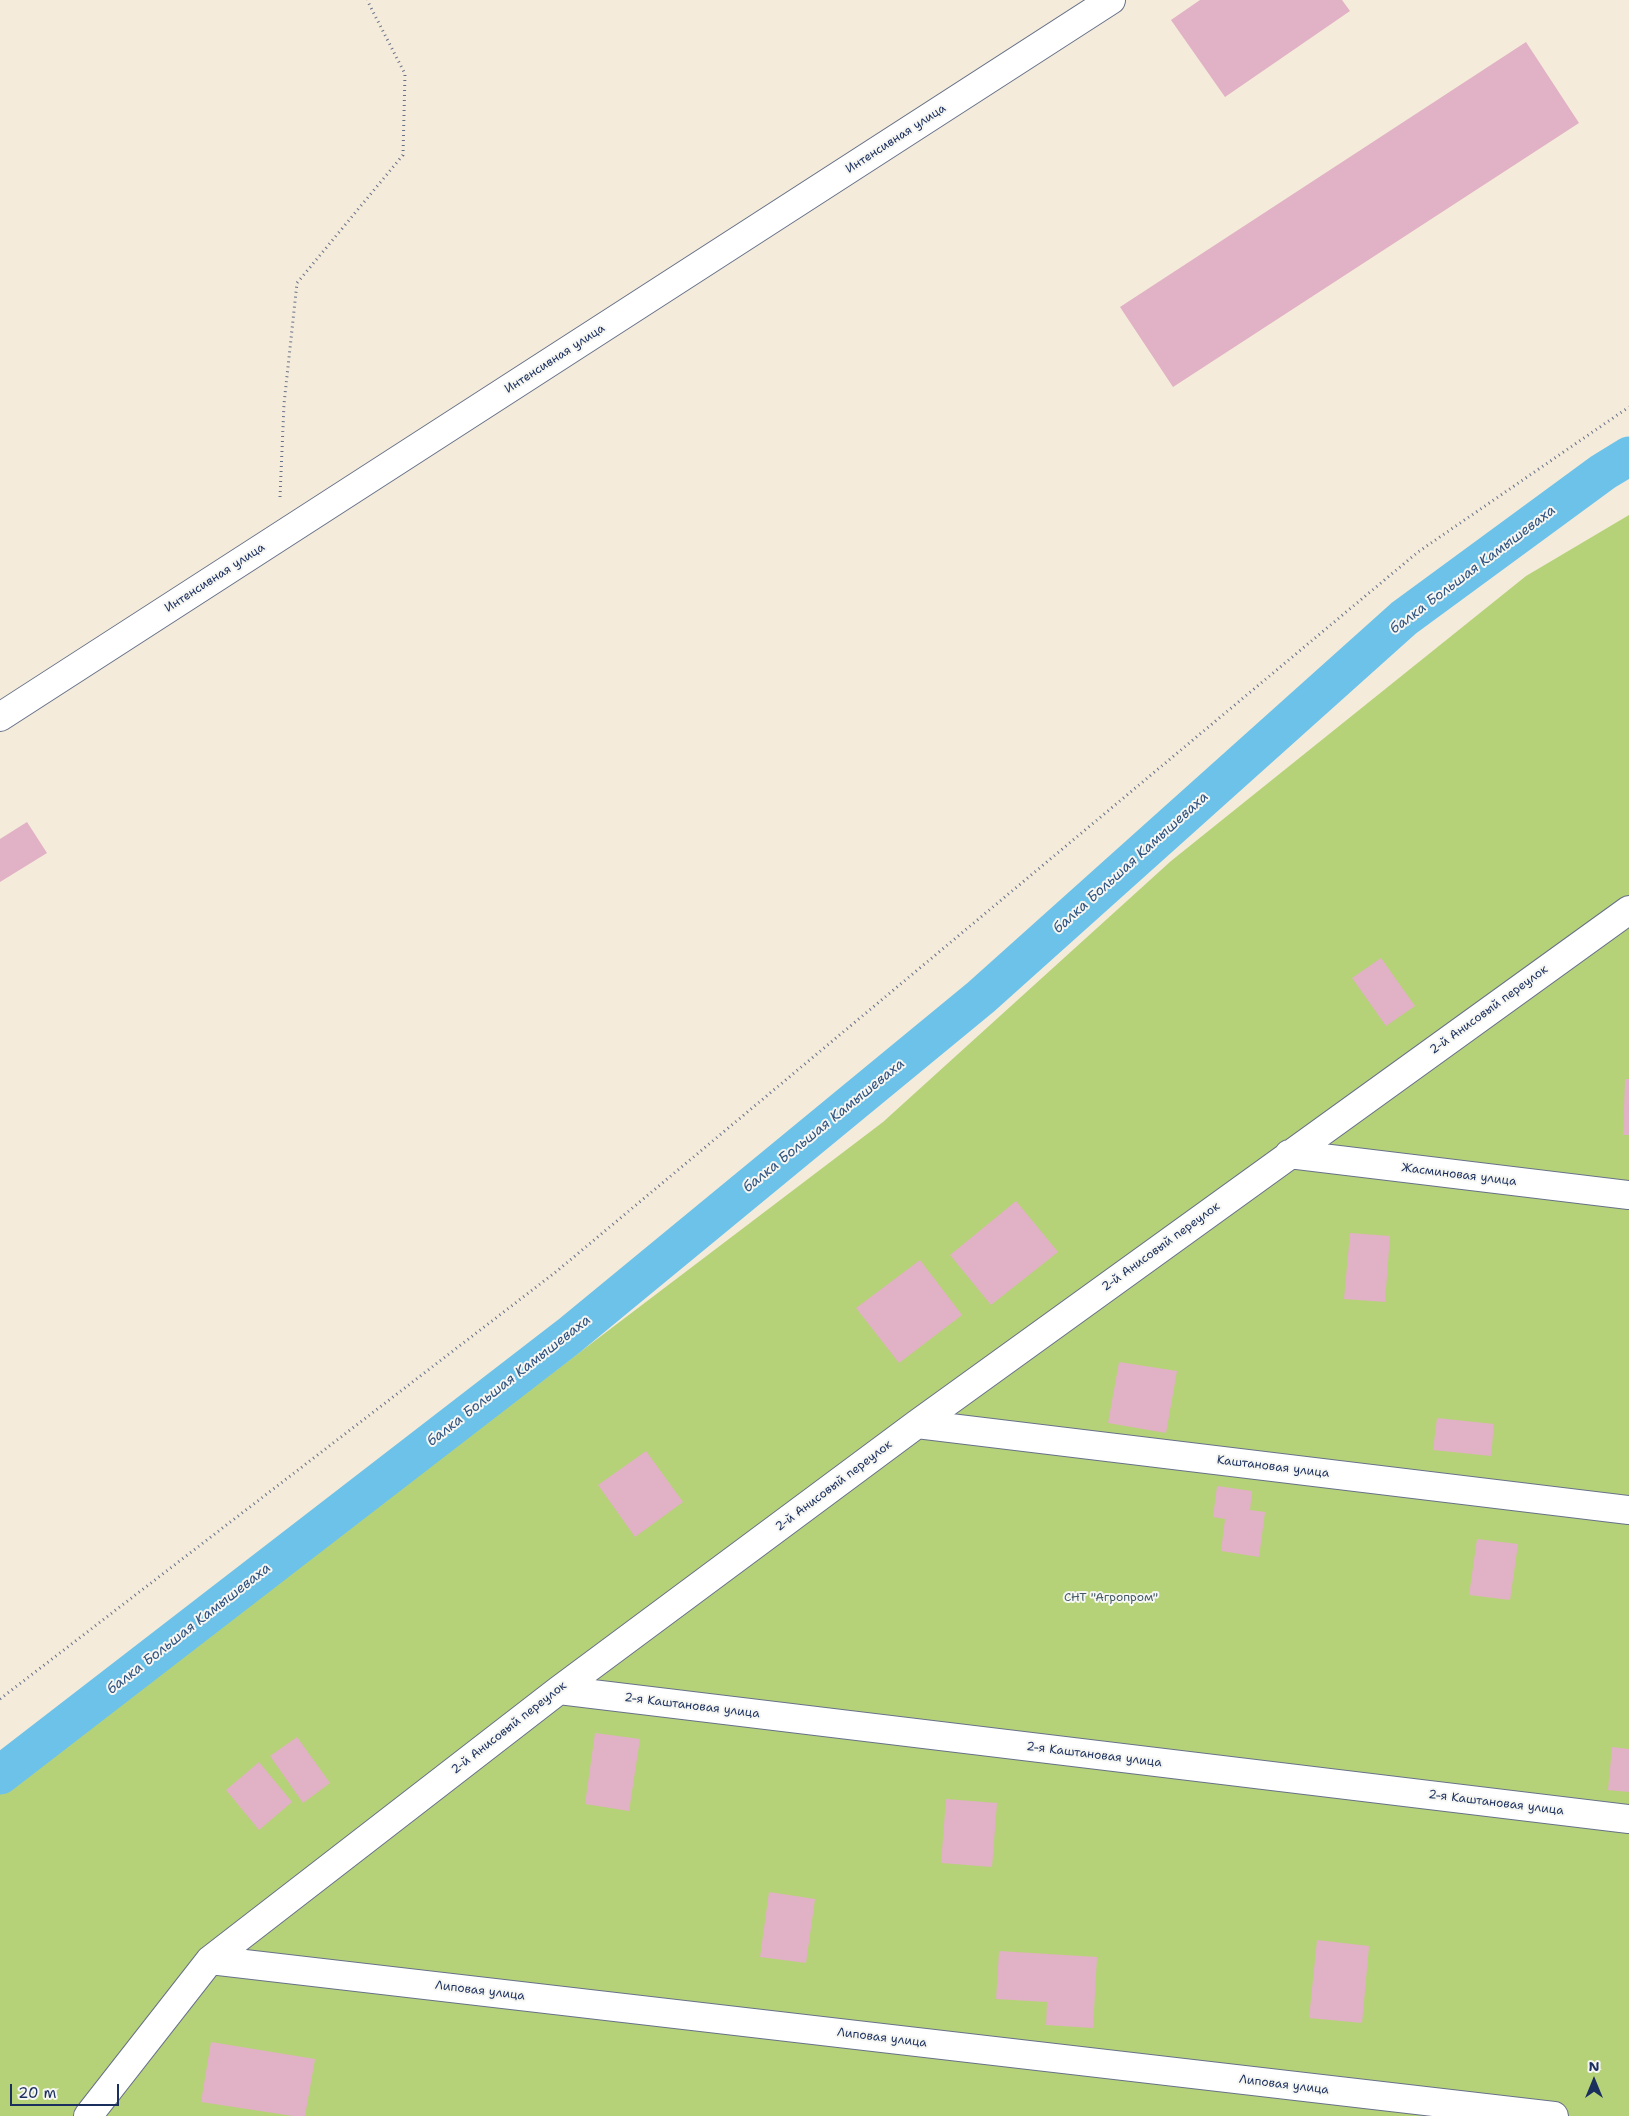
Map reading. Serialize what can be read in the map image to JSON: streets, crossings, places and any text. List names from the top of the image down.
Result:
{
  "streets": {
    "lane": [
      "Интенсивная улица",
      "2-й Анисовый переулок",
      "Жасминовая улица",
      "Каштановая улица",
      "2-я Каштановая улица",
      "Липовая улица"
    ]
  },
  "crossings": [
    ["2-й Анисовый переулок", "Жасминовая улица"],
    ["2-й Анисовый переулок", "Каштановая улица"],
    ["2-й Анисовый переулок", "2-я Каштановая улица"],
    ["2-й Анисовый переулок", "Липовая улица"]
  ],
  "water": ["балка Большая Камышеваха"],
  "parks": ["СНТ \"Агропром\""],
  "scale_bar": "20 m",
  "north": "top"
}
